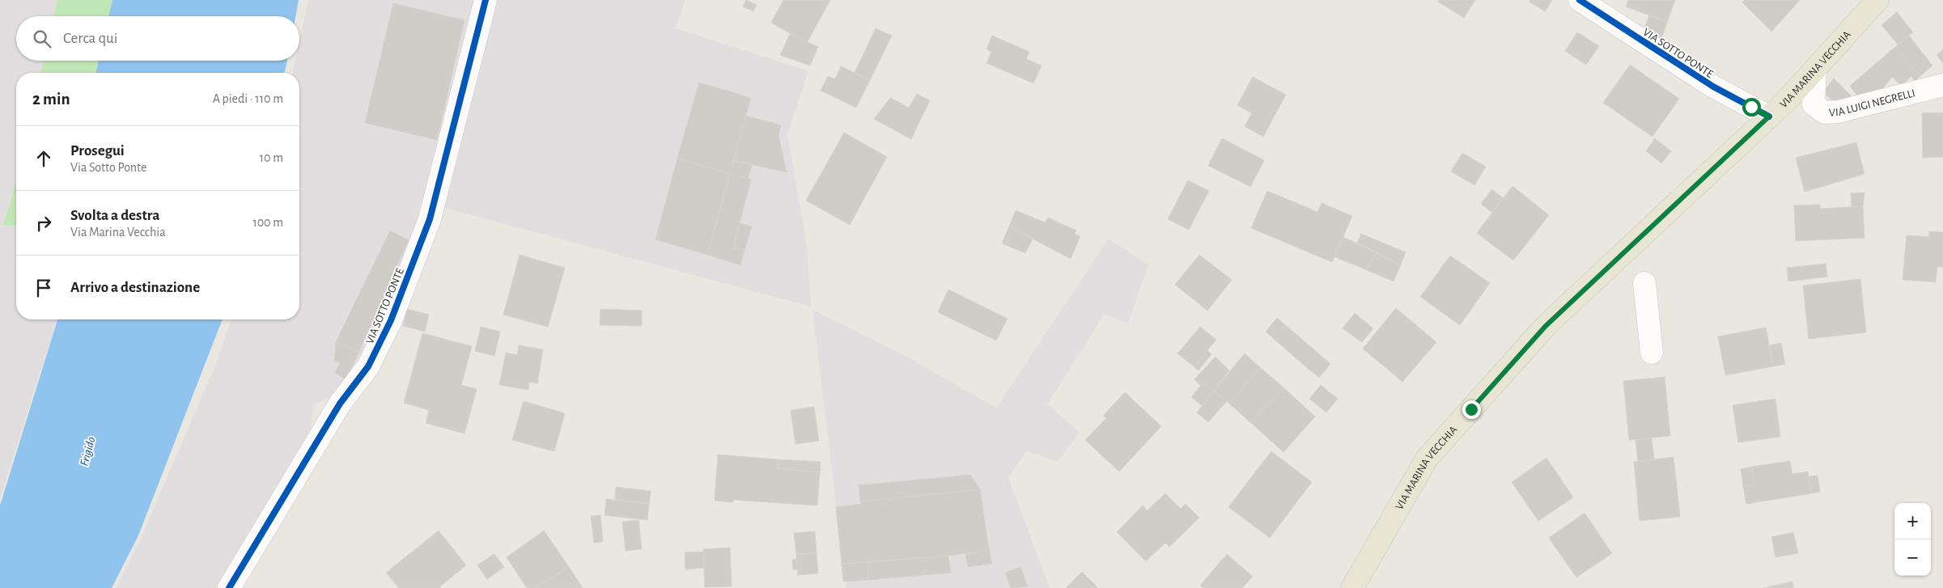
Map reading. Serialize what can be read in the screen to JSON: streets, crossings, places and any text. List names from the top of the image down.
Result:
{
  "streets": {
    "main road": ["VIA MARINA VECCHIA"],
    "street": ["VIA SOTTO PONTE", "VIA LUIGI NEGRELLI"]
  },
  "crossings": [
    ["VIA SOTTO PONTE", "VIA MARINA VECCHIA"],
    ["VIA MARINA VECCHIA", "VIA LUIGI NEGRELLI"]
  ],
  "water": ["Frigido"],
  "page": {
    "search": "Cerca qui",
    "heading": ["2 min", "A piedi · 110 m"],
    "list": [
      ["Prosegui", "Via Sotto Ponte", "10 m"],
      ["Svolta a destra", "Via Marina Vecchia", "100 m"],
      "Arrivo a destinazione"
    ],
    "map_buttons": ["+", "−"]
  }
}
